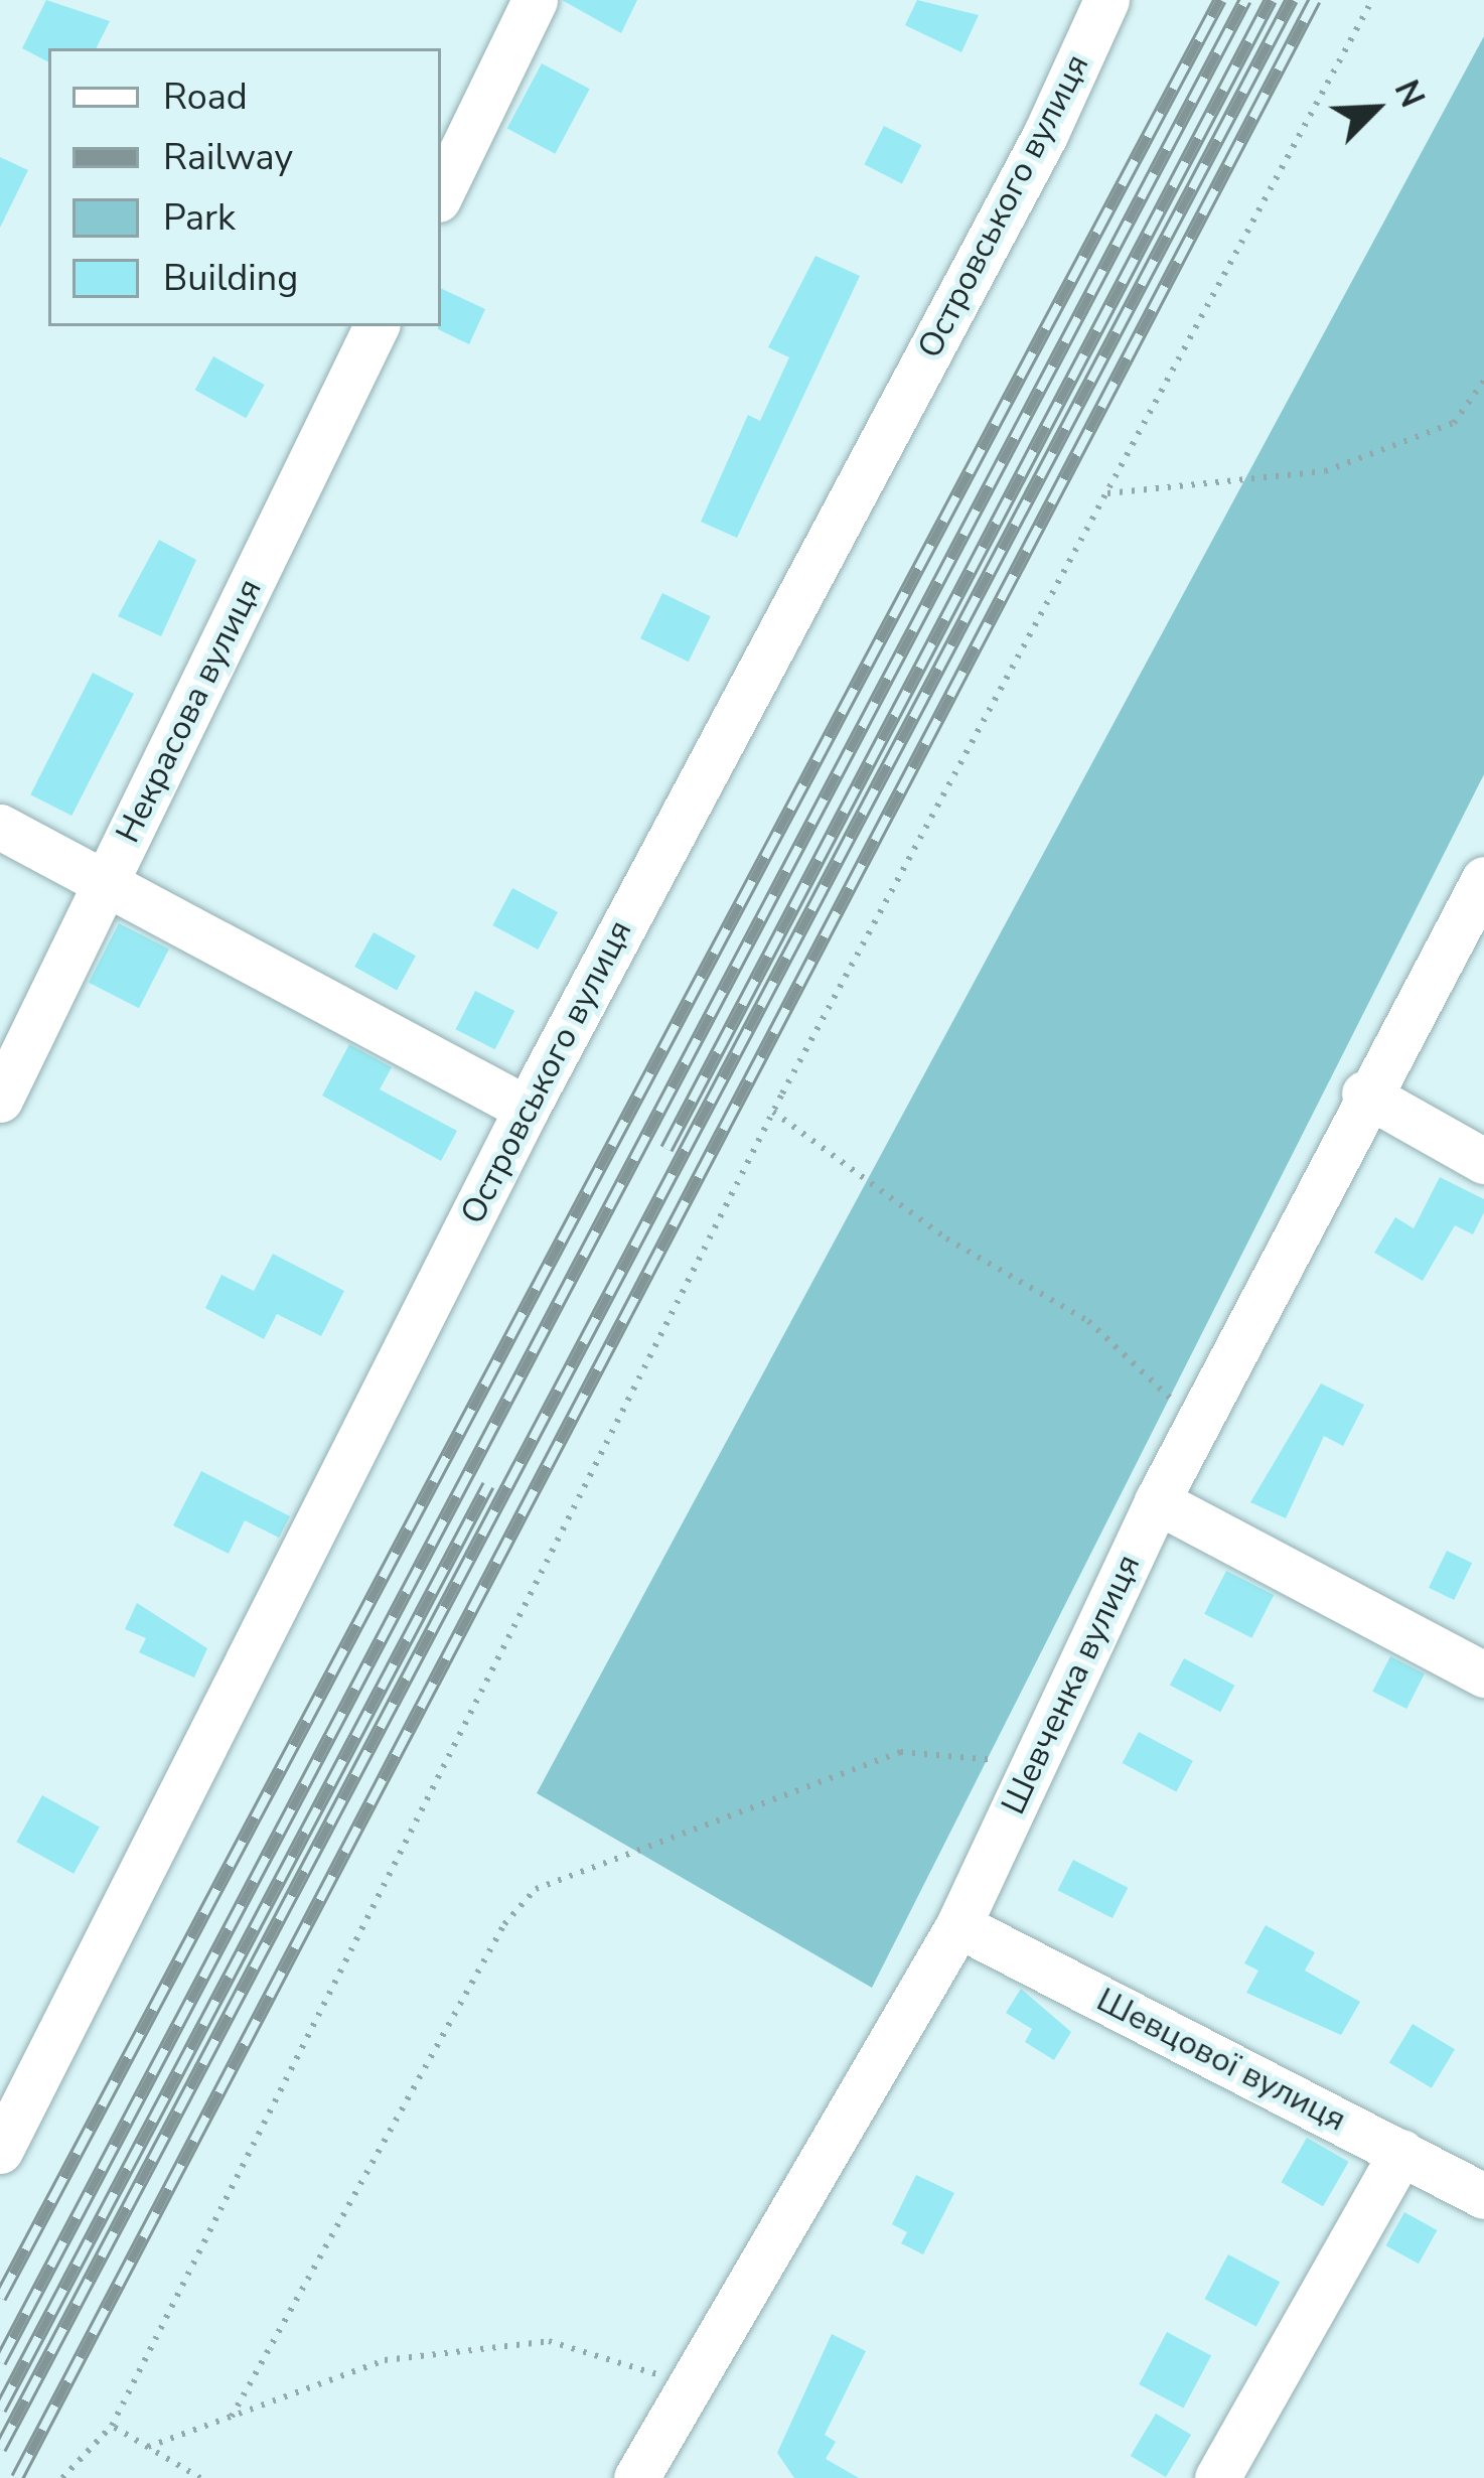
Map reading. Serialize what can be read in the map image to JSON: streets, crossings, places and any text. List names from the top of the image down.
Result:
{
  "streets": {
    "street": [
      "Островського вулиця",
      "Некрасова вулиця",
      "Шевченка вулиця",
      "Шевцової вулиця"
    ]
  },
  "crossings": [
    ["Шевченка вулиця", "Шевцової вулиця"]
  ],
  "legend": [
    "Road",
    "Railway",
    "Park",
    "Building"
  ],
  "north": "top right"
}
